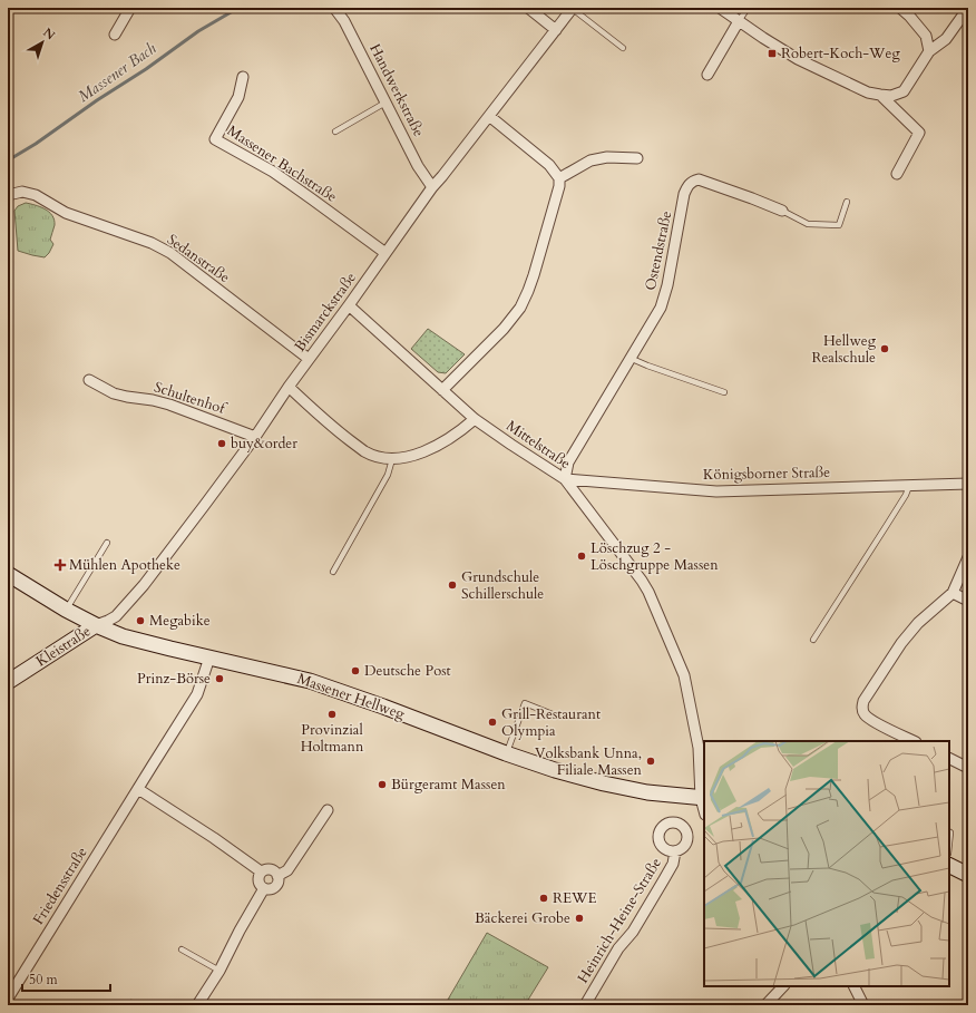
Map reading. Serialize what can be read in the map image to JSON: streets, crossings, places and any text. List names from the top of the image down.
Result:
{
  "streets": {
    "main road": ["Kleistraße", "Massener Hellweg"],
    "street": [
      "Handwerkstraße",
      "Massener Bachstraße",
      "Ostendstraße",
      "Sedanstraße",
      "Bismarckstraße",
      "Schultenhof",
      "Mittelstraße",
      "Königsborner Straße",
      "Friedensstraße",
      "Heinrich-Heine-Straße"
    ]
  },
  "crossings": [
    ["Handwerkstraße", "Bismarckstraße"],
    ["Massener Bachstraße", "Bismarckstraße"],
    ["Ostendstraße", "Mittelstraße"],
    ["Ostendstraße", "Königsborner Straße"],
    ["Sedanstraße", "Bismarckstraße"],
    ["Bismarckstraße", "Schultenhof"],
    ["Bismarckstraße", "Mittelstraße"],
    ["Bismarckstraße", "Kleistraße"],
    ["Bismarckstraße", "Massener Hellweg"],
    ["Mittelstraße", "Königsborner Straße"],
    ["Mittelstraße", "Massener Hellweg"],
    ["Kleistraße", "Massener Hellweg"],
    ["Massener Hellweg", "Friedensstraße"]
  ],
  "water": ["Massener Bach"],
  "places": {
    "transit": ["Robert-Koch-Weg"],
    "other": [
      "Hellweg Realschule",
      "buy&order",
      "Löschzug 2 - Löschgruppe Massen",
      "Grundschule Schillerschule",
      "Megabike",
      "Deutsche Post",
      "Prinz-Börse",
      "Provinzial Holtmann",
      "Grill-Restaurant Olympia",
      "Volksbank Unna, Filiale Massen",
      "Bürgeramt Massen",
      "REWE",
      "Bäckerei Grobe"
    ],
    "health": ["Mühlen Apotheke"]
  },
  "scale_bar": "50 m",
  "north": "top right"
}
